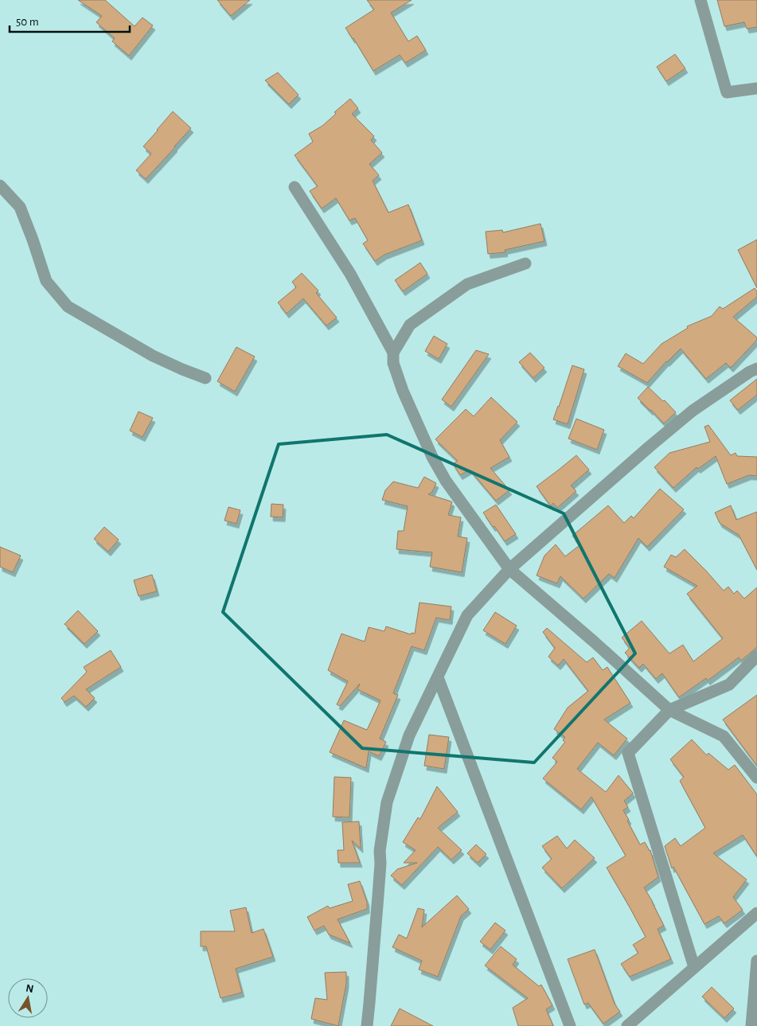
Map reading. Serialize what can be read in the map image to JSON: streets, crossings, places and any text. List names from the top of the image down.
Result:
{
  "scale_bar": "50 m",
  "north": "top"
}
